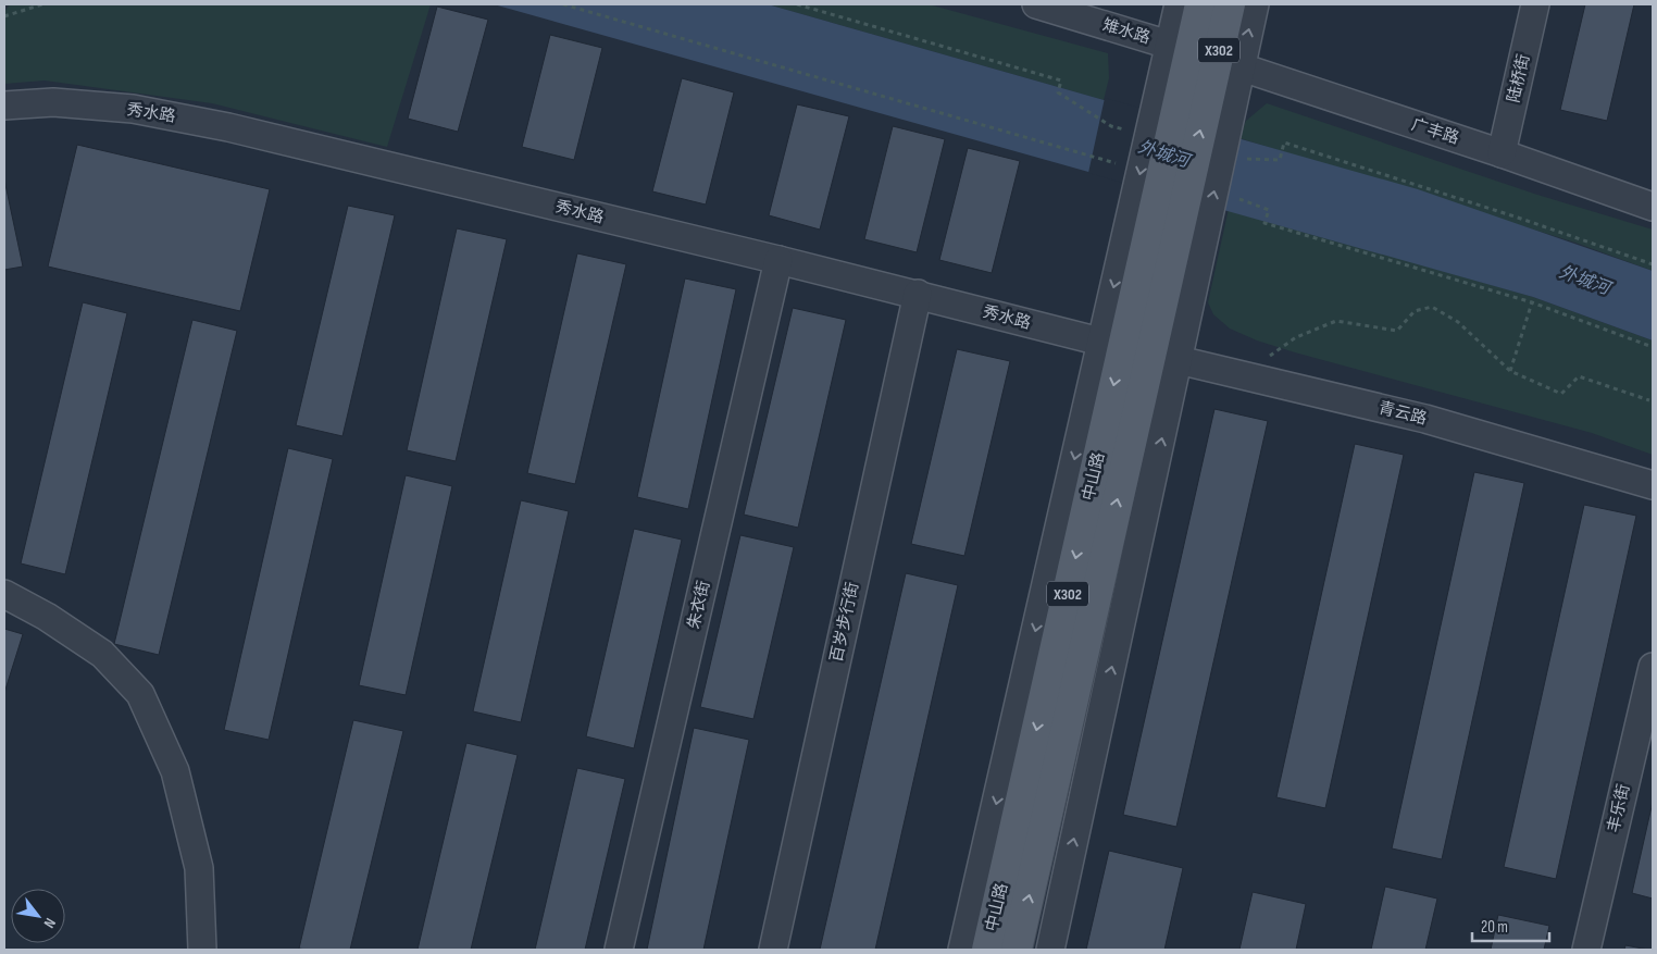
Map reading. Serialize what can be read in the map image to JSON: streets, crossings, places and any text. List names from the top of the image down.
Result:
{
  "streets": {
    "main road": ["X302", "中山路"],
    "street": [
      "雉水路",
      "陆桥街",
      "秀水路",
      "广丰路",
      "青云路",
      "朱衣街",
      "百岁步行街",
      "丰乐街"
    ]
  },
  "crossings": [
    ["雉水路", "广丰路"],
    ["雉水路", "中山路"],
    ["陆桥街", "广丰路"],
    ["秀水路", "青云路"],
    ["秀水路", "中山路"],
    ["秀水路", "朱衣街"],
    ["秀水路", "百岁步行街"],
    ["广丰路", "中山路"],
    ["青云路", "中山路"]
  ],
  "water": ["外城河"],
  "scale_bar": "20 m",
  "north": "bottom right"
}
